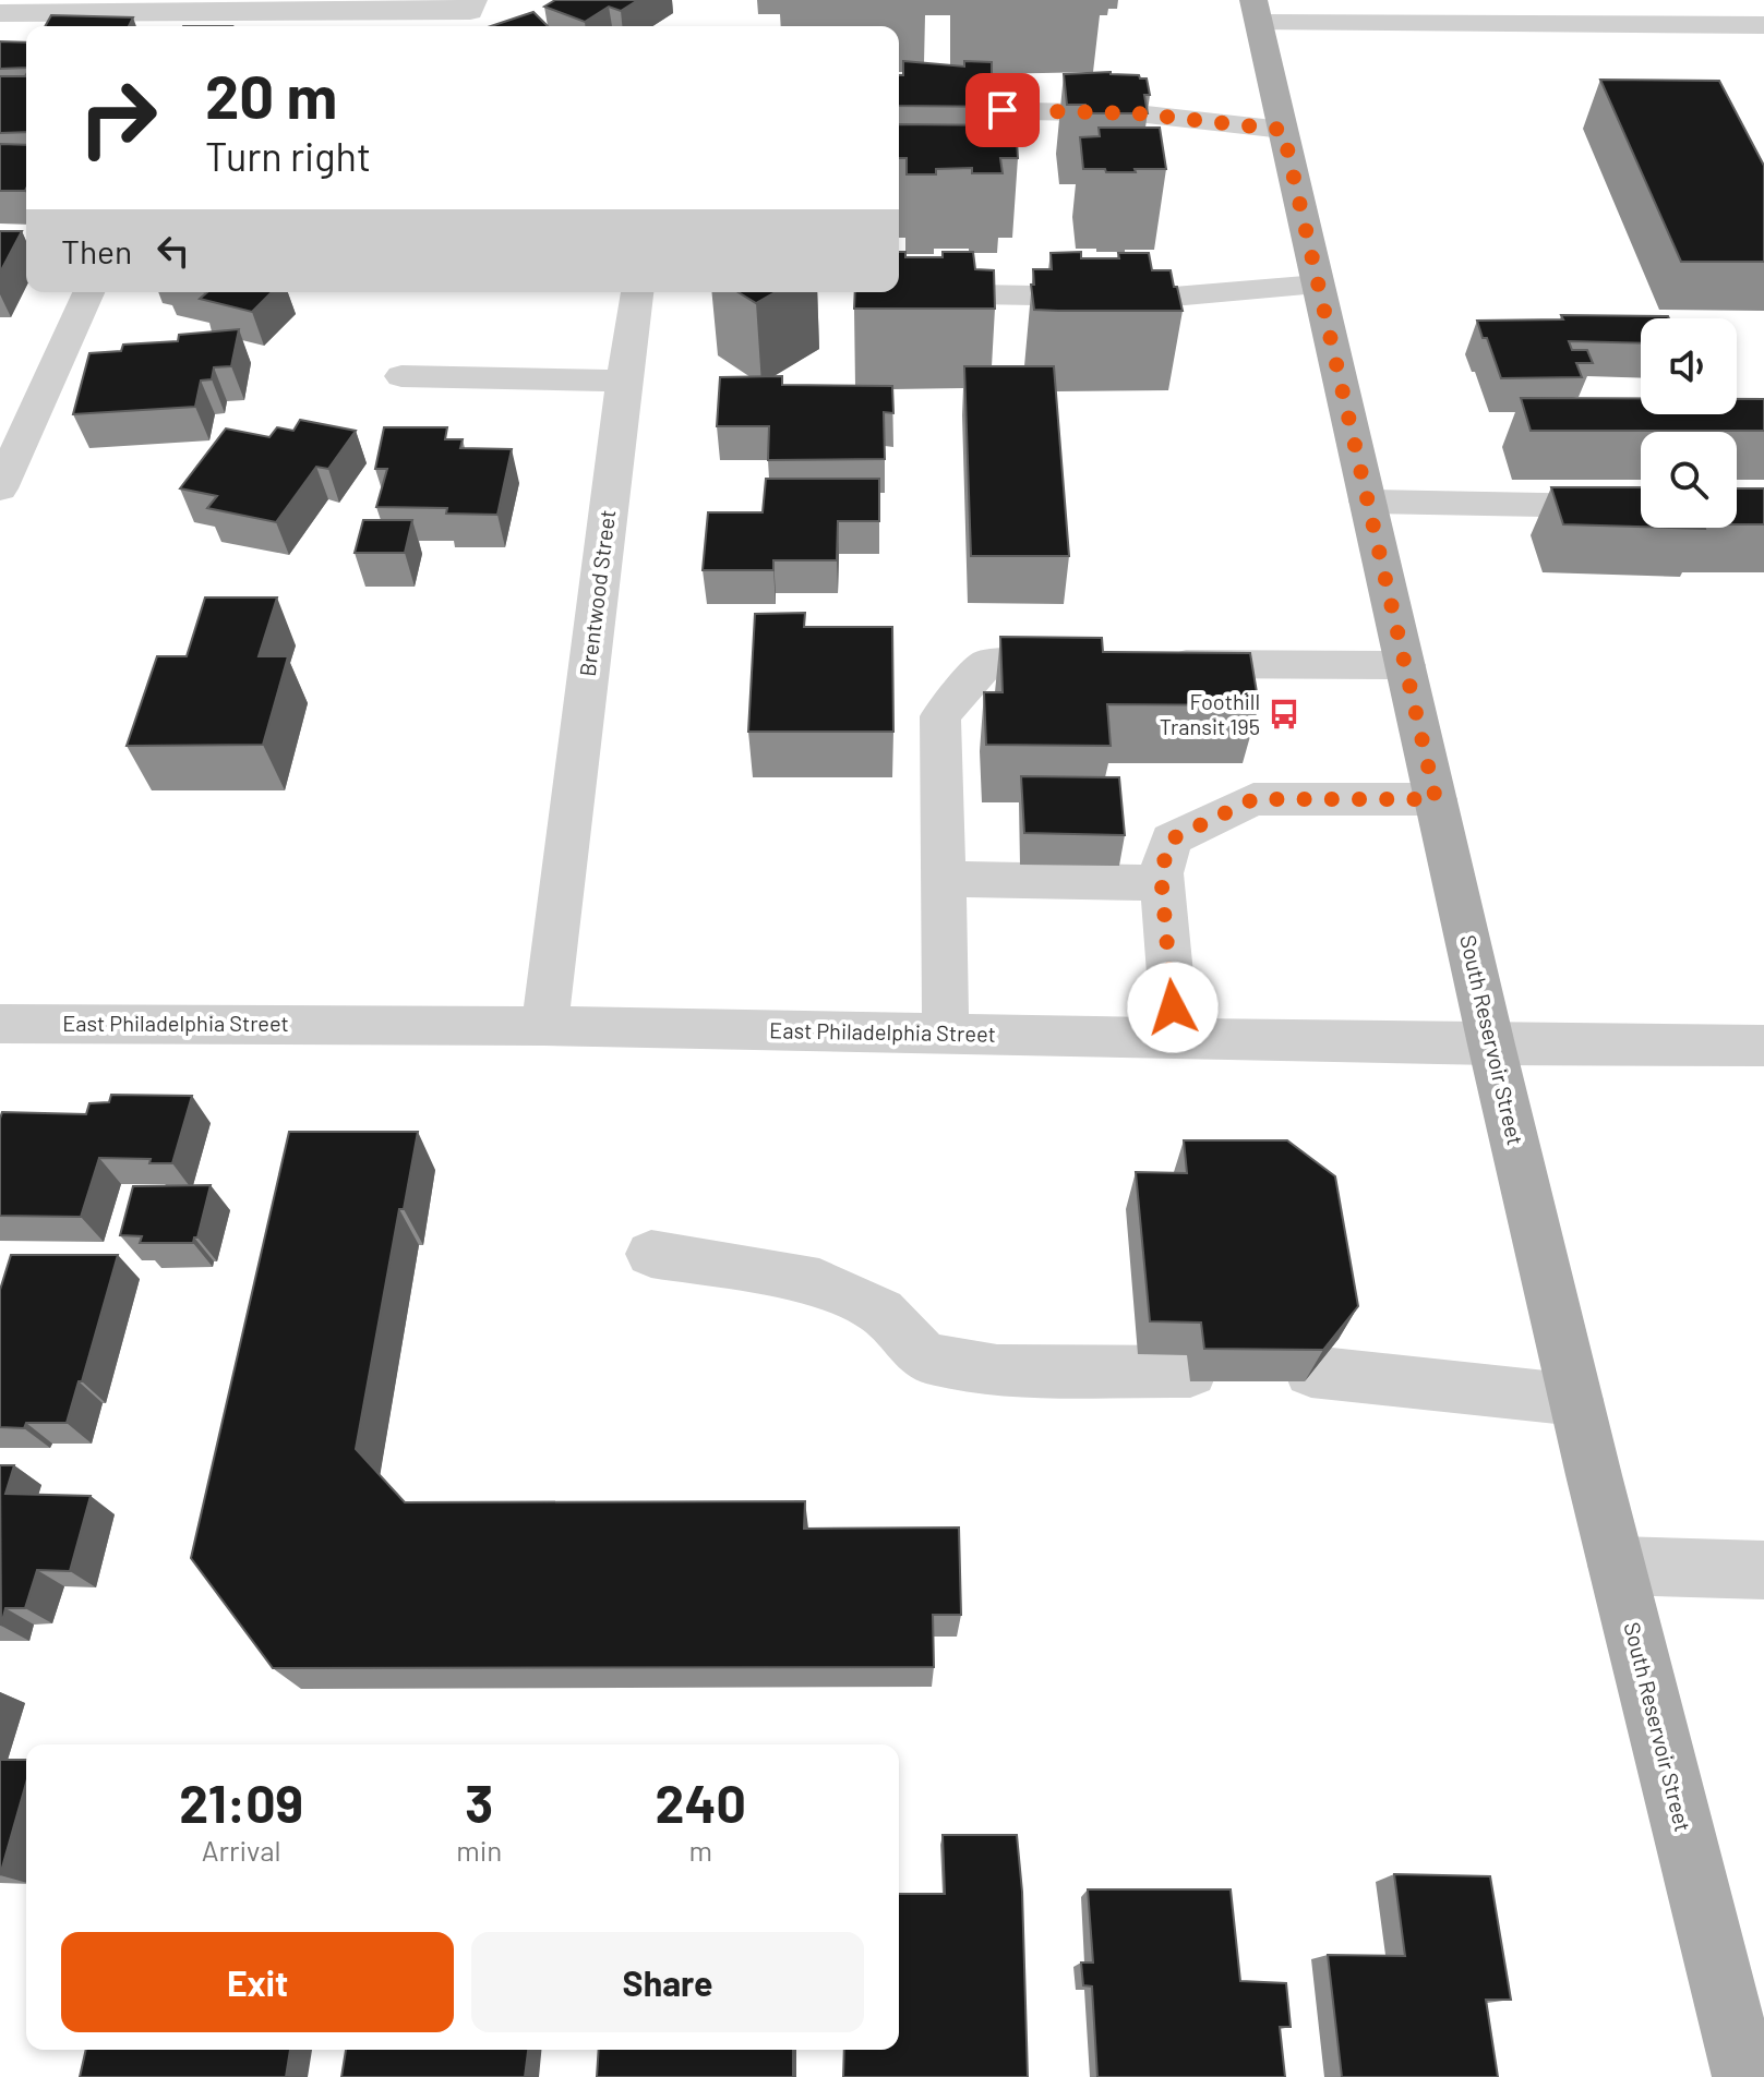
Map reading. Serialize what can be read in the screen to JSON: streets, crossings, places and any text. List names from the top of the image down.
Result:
{
  "streets": {
    "main road": ["South Reservoir Street"],
    "street": ["Brentwood Street", "East Philadelphia Street"]
  },
  "crossings": [
    ["Brentwood Street", "East Philadelphia Street"],
    ["East Philadelphia Street", "South Reservoir Street"]
  ],
  "places": {
    "bus stop": ["Foothill Transit 195"]
  },
  "page": {
    "turn": ["20 m", "Turn right"],
    "then": "Then",
    "eta": [
      "21:09",
      "Arrival",
      "3",
      "min",
      "240",
      "m"
    ],
    "buttons": ["Exit", "Share"]
  }
}
